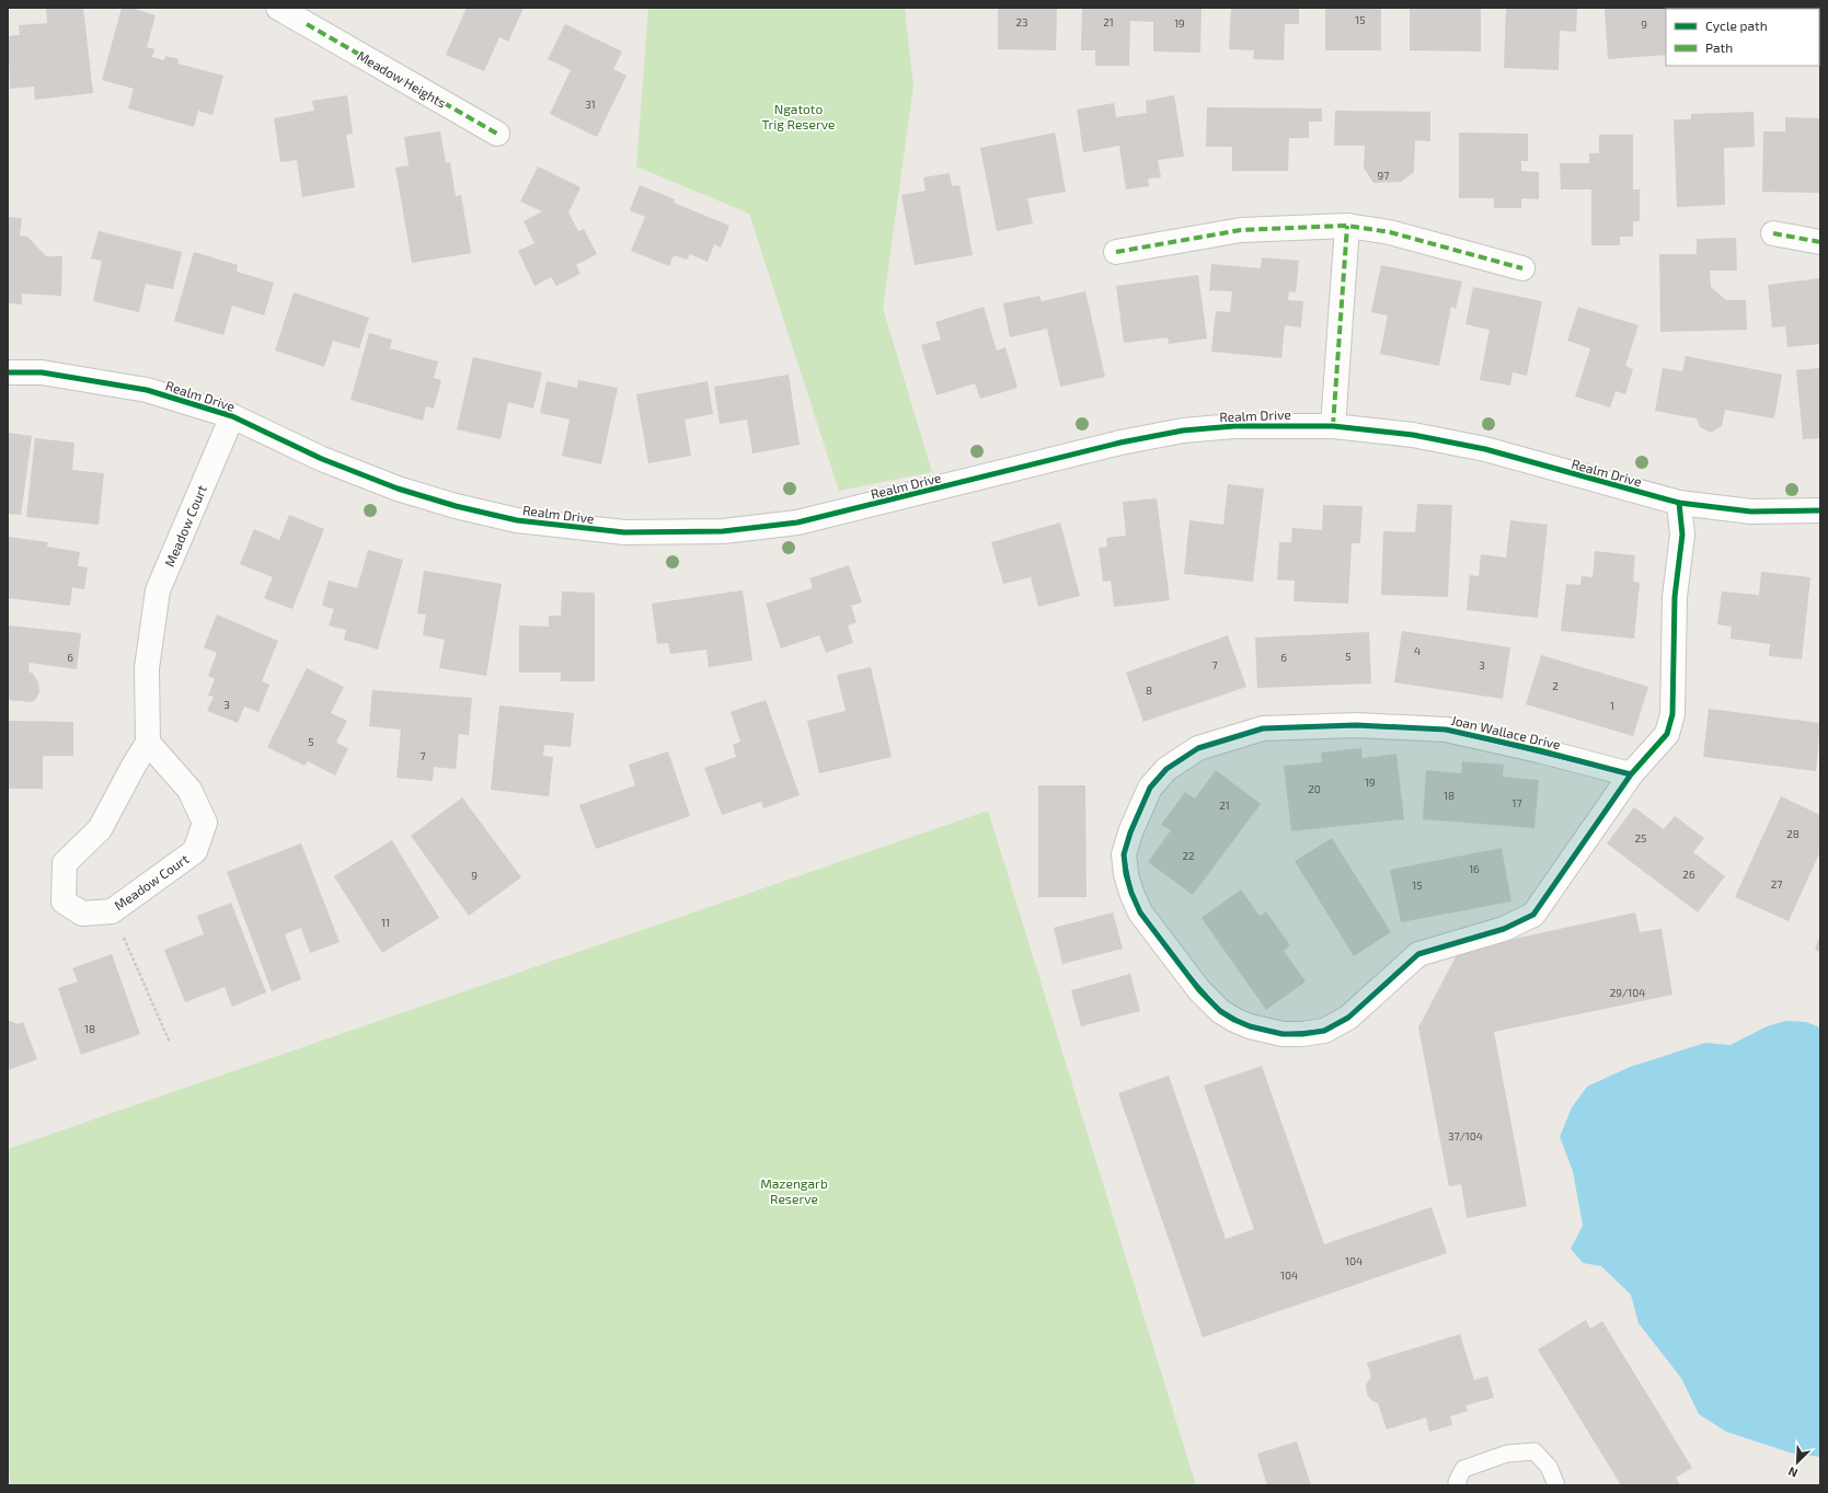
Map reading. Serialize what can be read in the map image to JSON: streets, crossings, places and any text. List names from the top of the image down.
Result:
{
  "streets": {
    "street": [
      "Meadow Heights",
      "Realm Drive",
      "Meadow Court",
      "Joan Wallace Drive"
    ]
  },
  "crossings": [
    ["Realm Drive", "Meadow Court"],
    ["Realm Drive", "Joan Wallace Drive"]
  ],
  "parks": ["Ngatoto Trig Reserve", "Mazengarb Reserve"],
  "house_numbers": [
    "15",
    "23",
    "21",
    "19",
    "9",
    "31",
    "97",
    "4",
    "5",
    "6",
    "6",
    "7",
    "3",
    "2",
    "8",
    "3",
    "1",
    "5",
    "7",
    "19",
    "20",
    "18",
    "17",
    "21",
    "28",
    "25",
    "22",
    "16",
    "26",
    "9",
    "27",
    "15",
    "11",
    "29/104",
    "18",
    "37/104",
    "104",
    "104"
  ],
  "legend": ["Cycle path", "Path"],
  "north": "bottom left"
}
